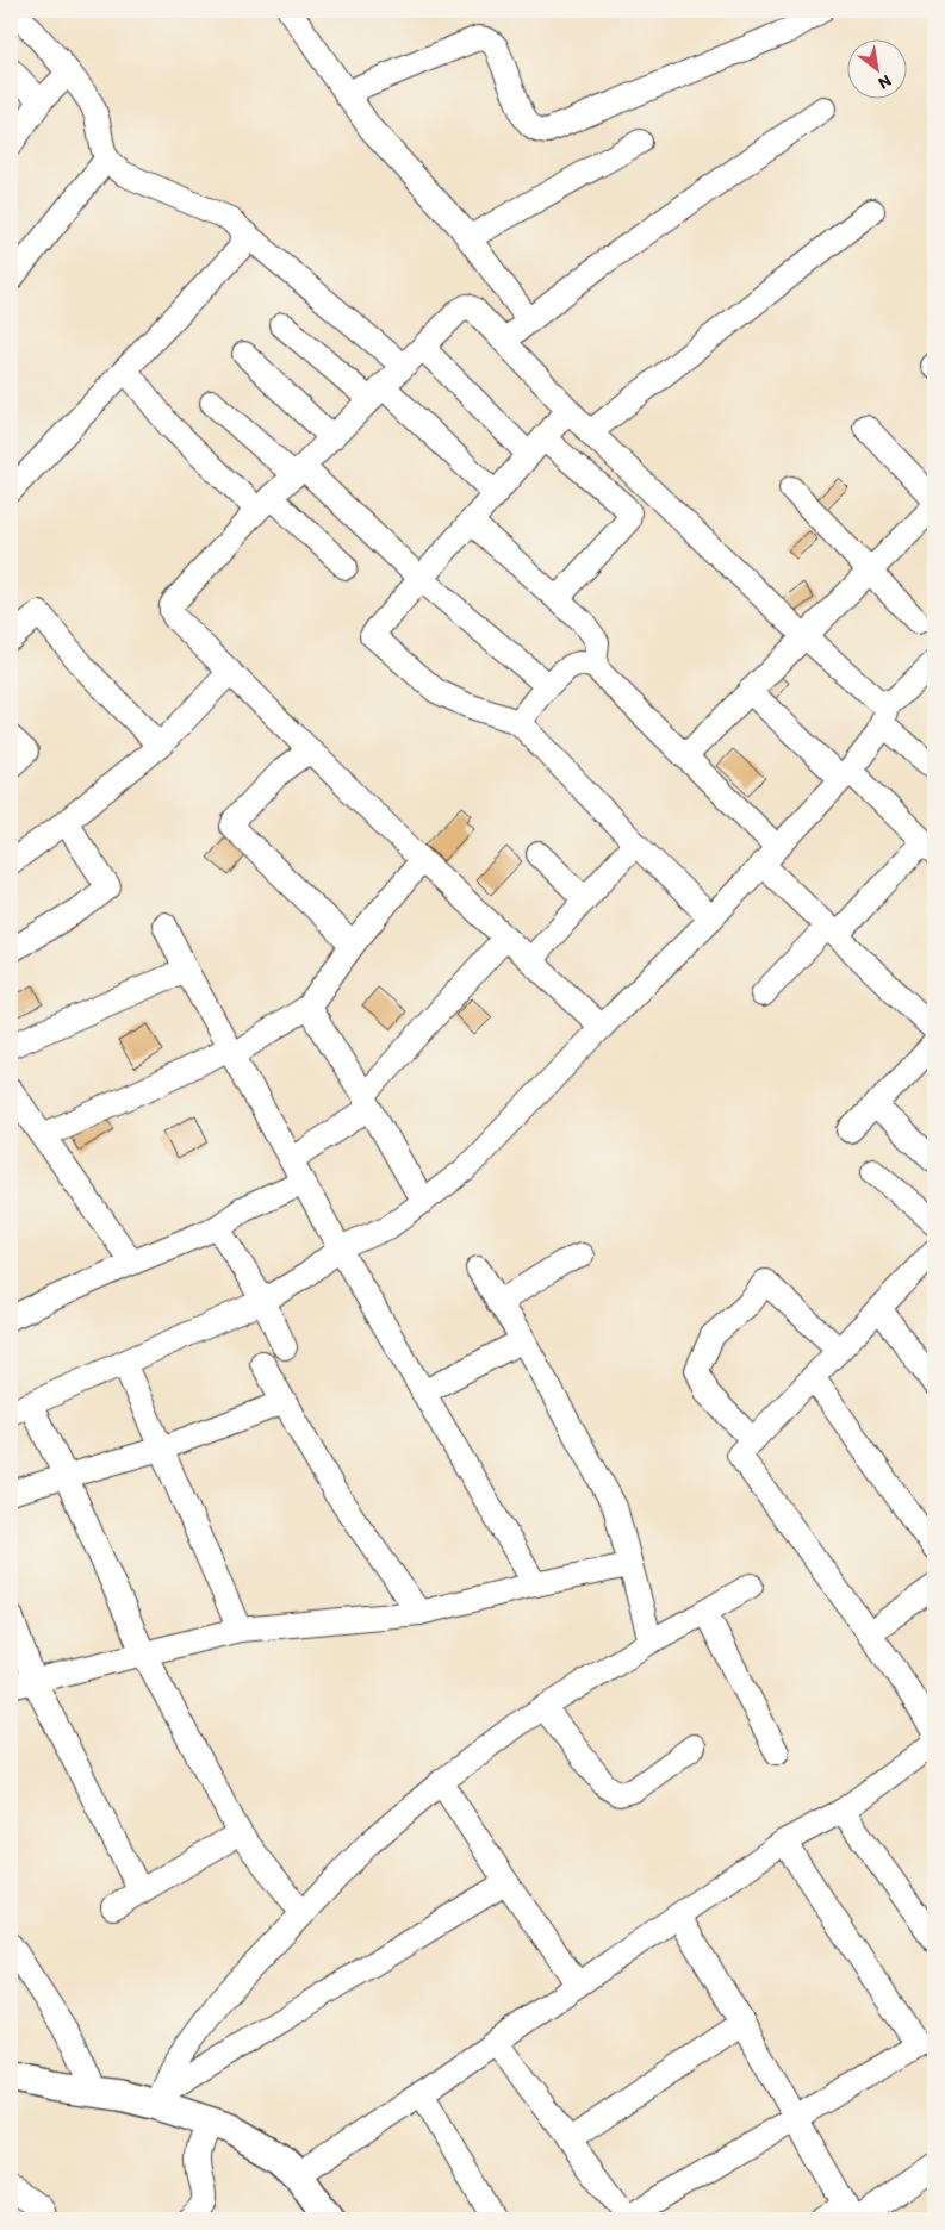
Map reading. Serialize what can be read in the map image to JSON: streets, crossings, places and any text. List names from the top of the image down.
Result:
{
  "north": "bottom right"
}
